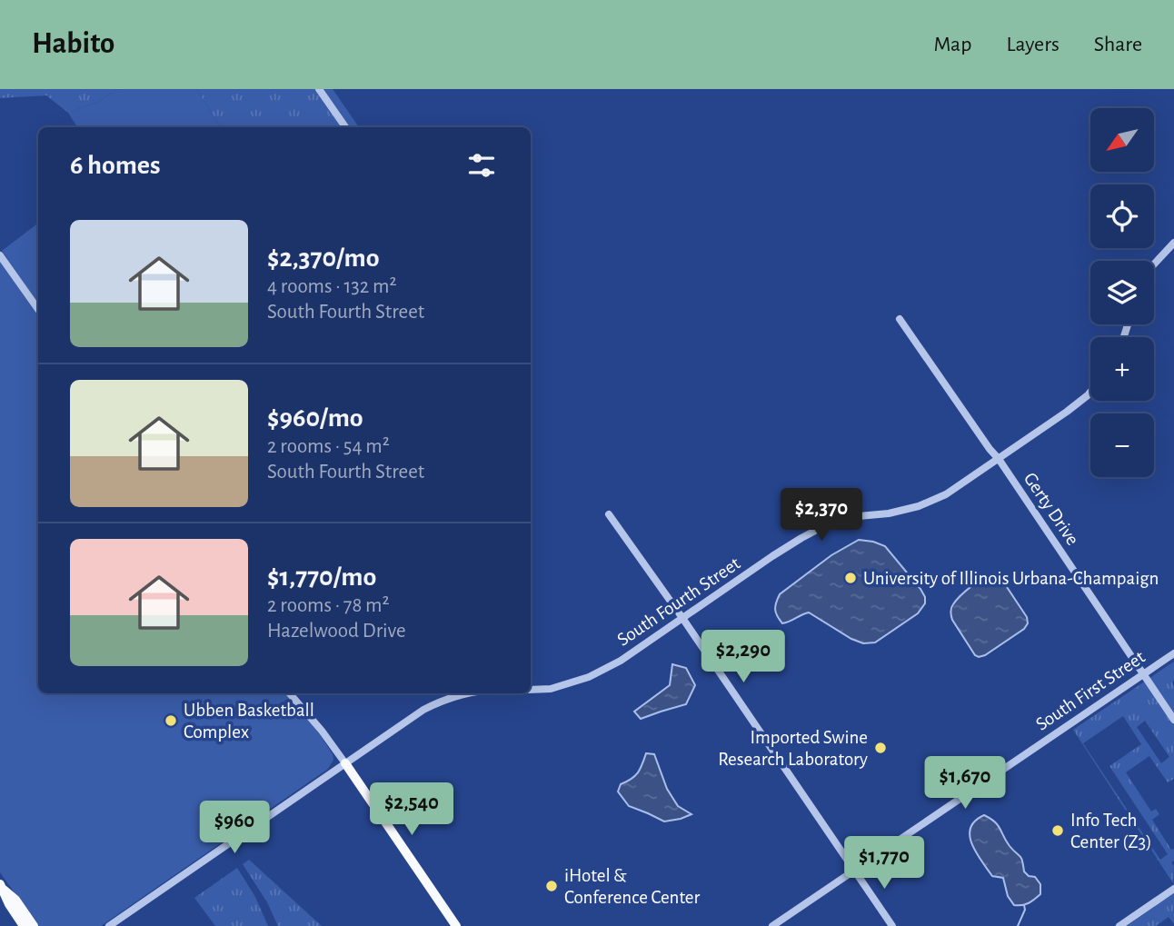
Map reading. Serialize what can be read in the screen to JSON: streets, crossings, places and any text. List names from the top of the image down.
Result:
{
  "streets": {
    "street": ["Gerty Drive", "South Fourth Street", "South First Street"]
  },
  "crossings": [
    ["Gerty Drive", "South Fourth Street"],
    ["Gerty Drive", "South First Street"]
  ],
  "places": [
    "University of Illinois Urbana-Champaign",
    "Ubben Basketball Complex",
    "Imported Swine Research Laboratory",
    "Info Tech Center (Z3)",
    "iHotel & Conference Center"
  ],
  "north": "bottom left",
  "page": {
    "header": "Habito",
    "nav": ["Map", "Layers", "Share"],
    "map_buttons": ["+", "−"],
    "heading": "6 homes",
    "list": [
      {
        "name": "$2,370/mo",
        "note": "4 rooms · 132 m² · South Fourth Street"
      },
      {
        "name": "$960/mo",
        "note": "2 rooms · 54 m² · South Fourth Street"
      },
      {
        "name": "$1,770/mo",
        "note": "2 rooms · 78 m² · Hazelwood Drive"
      }
    ],
    "price": [
      "$2,370",
      "$2,290",
      "$1,670",
      "$2,540",
      "$960",
      "$1,770"
    ]
  }
}
